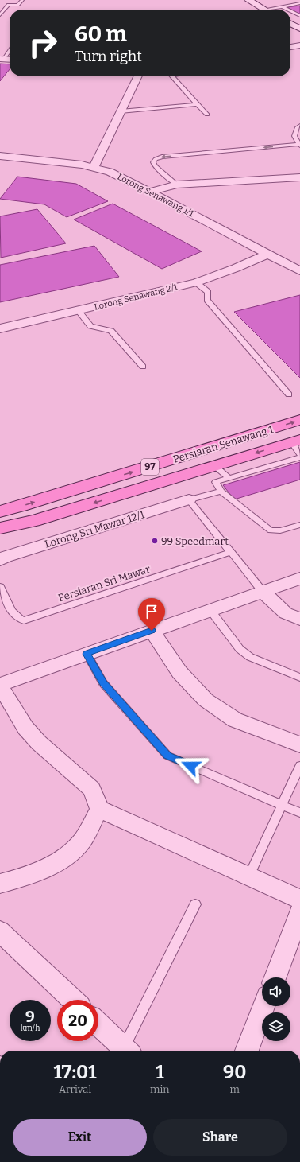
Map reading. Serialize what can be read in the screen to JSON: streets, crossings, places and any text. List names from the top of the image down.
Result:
{
  "streets": {
    "main road": ["Persiaran Senawang 1", "97"],
    "street": ["Lorong Senawang 1/1", "Lorong Senawang 2/1", "Lorong Sri Mawar 12/1"],
    "lane": ["Persiaran Sri Mawar"]
  },
  "crossings": [
    ["Lorong Senawang 1/1", "Lorong Senawang 2/1"]
  ],
  "places": ["99 Speedmart"],
  "page": {
    "turn": ["60 m", "Turn right"],
    "speed": "9 km/h",
    "limit": "20",
    "eta": [
      "17:01",
      "Arrival",
      "1",
      "min",
      "90",
      "m"
    ],
    "buttons": ["Exit", "Share"]
  }
}
